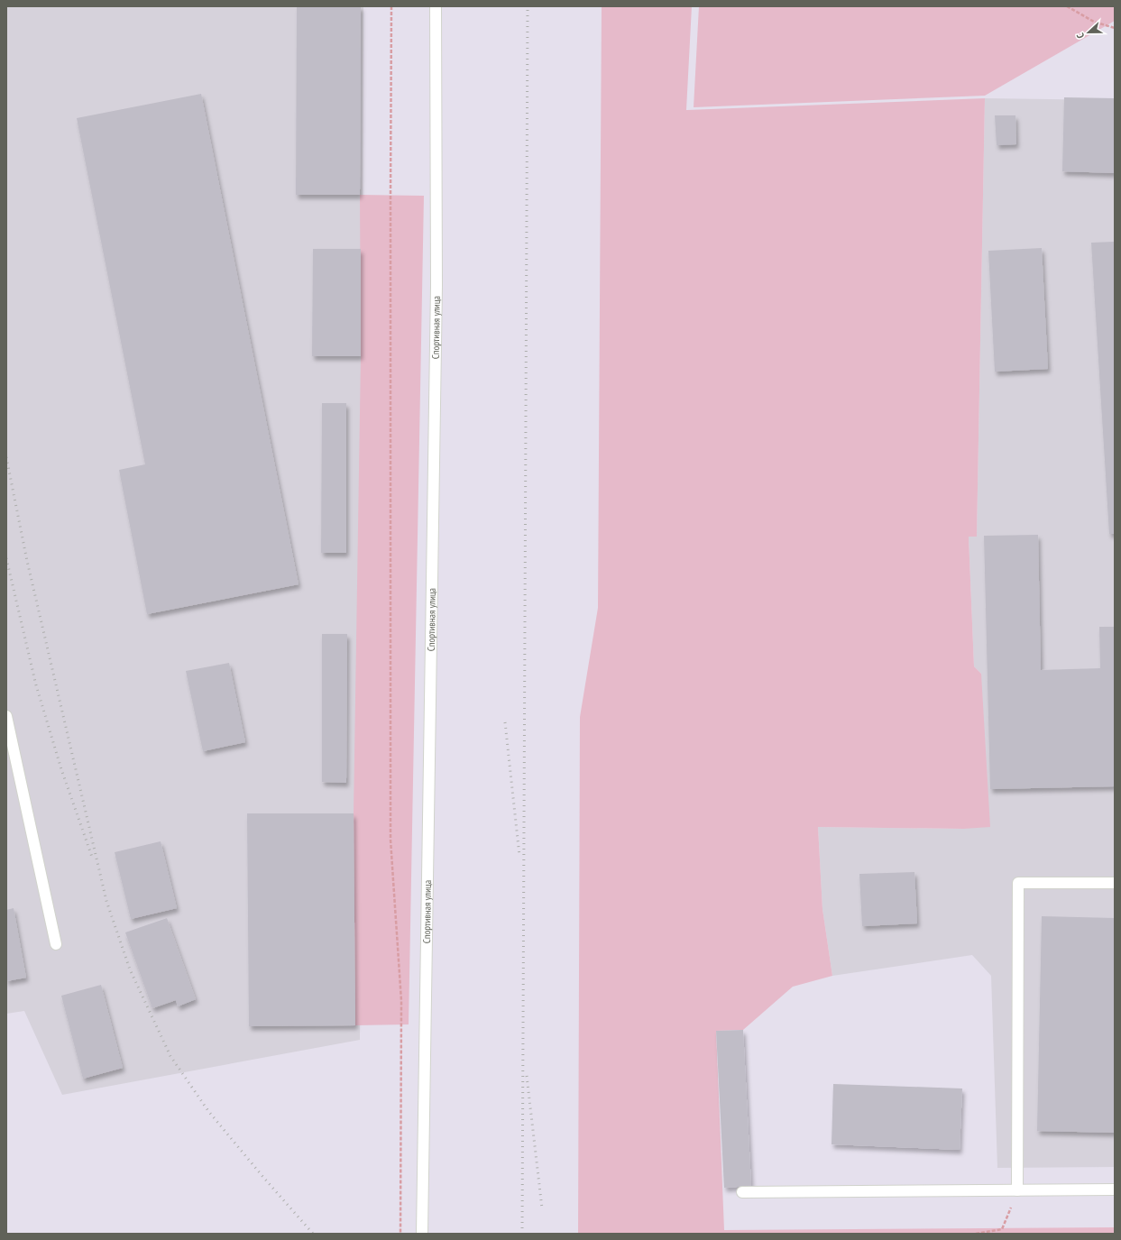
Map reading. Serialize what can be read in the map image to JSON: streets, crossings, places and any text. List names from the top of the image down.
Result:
{
  "streets": {
    "street": ["Спортивная улица"]
  },
  "north": "left"
}
